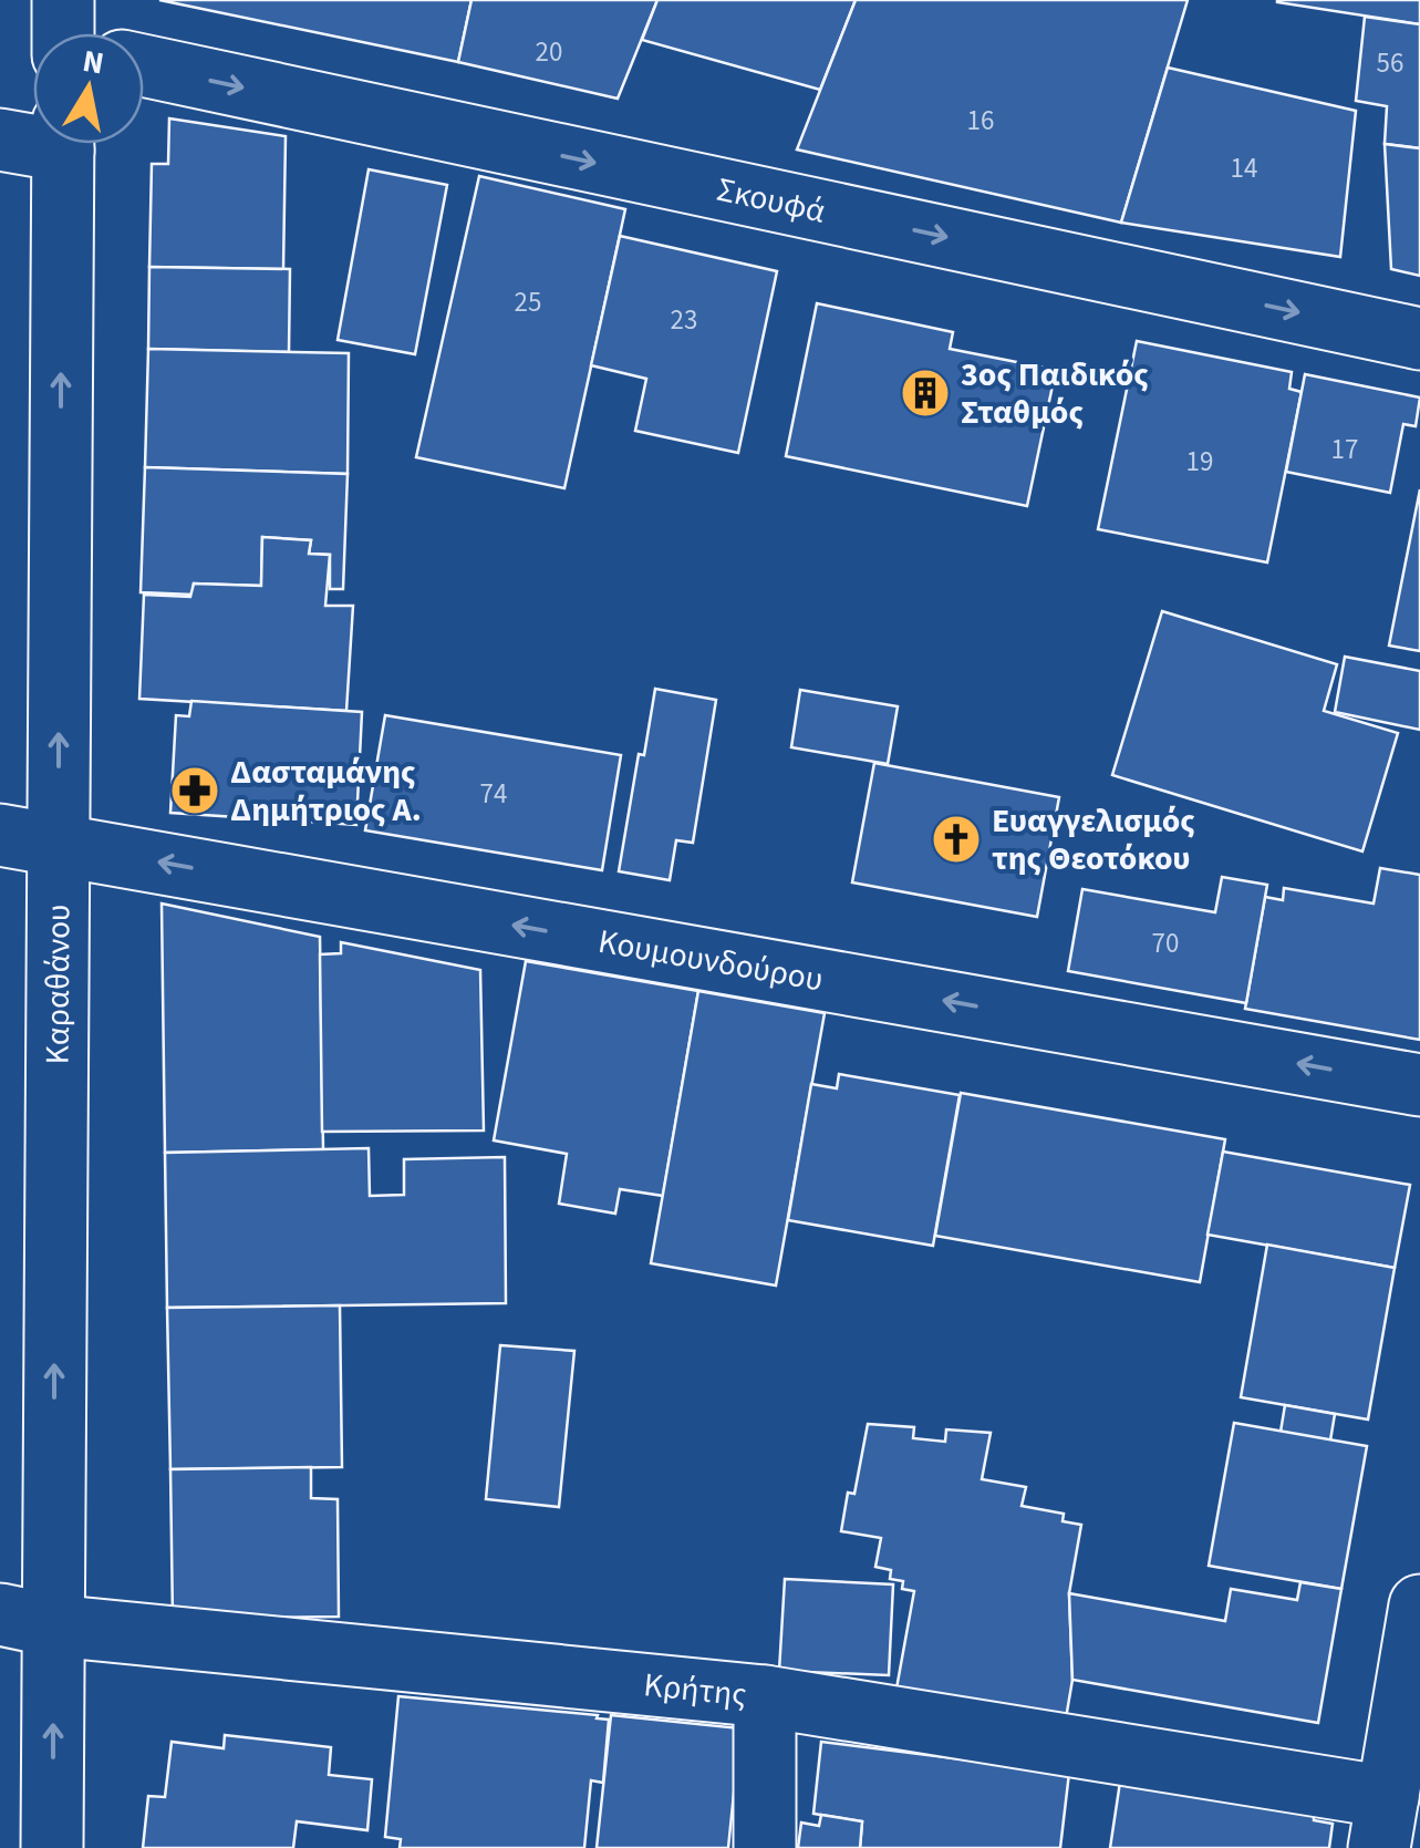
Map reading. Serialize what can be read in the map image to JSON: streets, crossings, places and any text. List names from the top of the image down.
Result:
{
  "streets": {
    "street": [
      "Σκουφά",
      "Κουμουνδούρου",
      "Καραθάνου",
      "Κρήτης"
    ]
  },
  "crossings": [
    ["Κουμουνδούρου", "Καραθάνου"],
    ["Καραθάνου", "Κρήτης"]
  ],
  "one_way": ["Σκουφά", "Κουμουνδούρου", "Καραθάνου"],
  "places": {
    "building": ["3ος Παιδικός Σταθμός"],
    "pharmacy": ["Δασταμάνης Δημήτριος Α."],
    "church": ["Ευαγγελισμός της Θεοτόκου"]
  },
  "house_numbers": [
    "20",
    "56",
    "16",
    "14",
    "25",
    "23",
    "17",
    "19",
    "74",
    "70"
  ],
  "north": "top"
}
